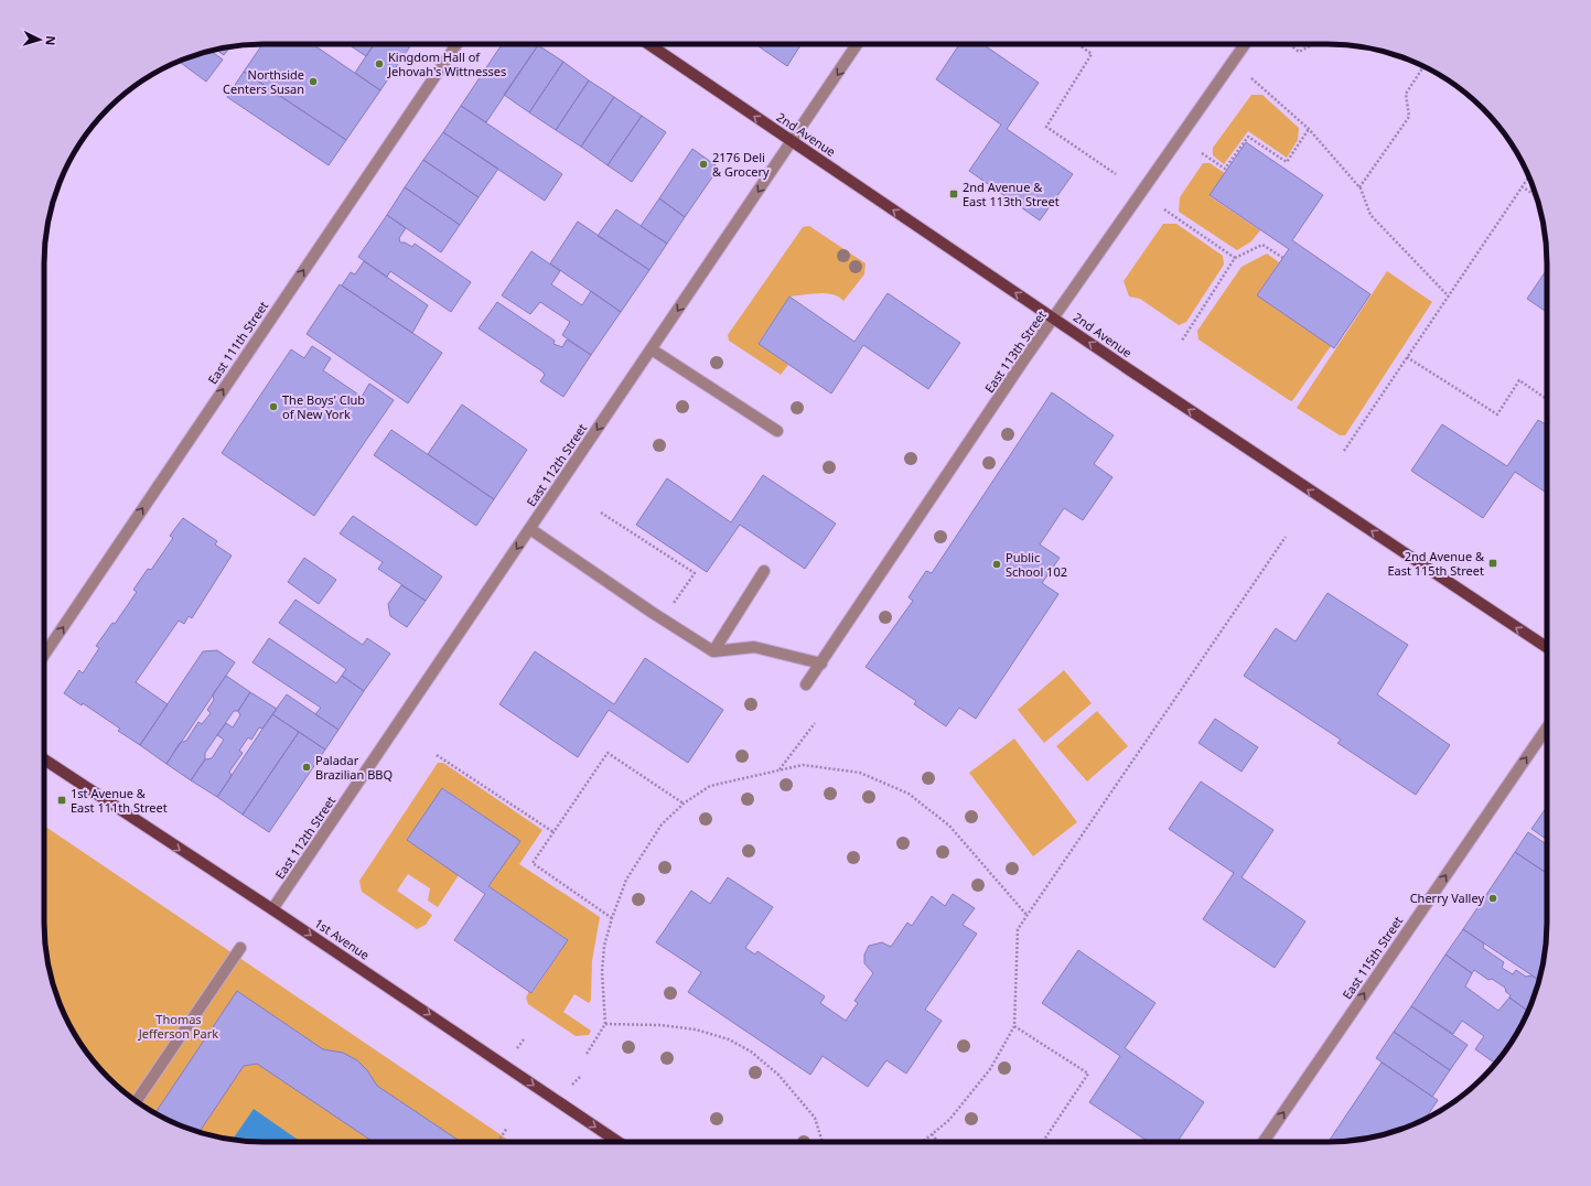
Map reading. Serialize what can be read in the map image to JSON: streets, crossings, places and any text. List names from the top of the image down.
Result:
{
  "streets": {
    "main road": ["2nd Avenue", "1st Avenue"],
    "street": [
      "East 111th Street",
      "East 113th Street",
      "East 112th Street",
      "East 115th Street"
    ]
  },
  "crossings": [
    ["2nd Avenue", "East 113th Street"],
    ["2nd Avenue", "East 112th Street"],
    ["East 112th Street", "1st Avenue"]
  ],
  "one_way": [
    "2nd Avenue",
    "East 111th Street",
    "East 112th Street",
    "1st Avenue",
    "East 115th Street"
  ],
  "parks": ["Thomas Jefferson Park"],
  "places": {
    "other": [
      "Kingdom Hall of Jehovah's Wittnesses",
      "Northside Centers Susan",
      "2176 Deli & Grocery",
      "The Boys' Club of New York",
      "Public School 102",
      "Paladar Brazilian BBQ",
      "Cherry Valley"
    ],
    "transit": ["2nd Avenue & East 113th Street", "2nd Avenue & East 115th Street", "1st Avenue & East 111th Street"]
  },
  "north": "right"
}
